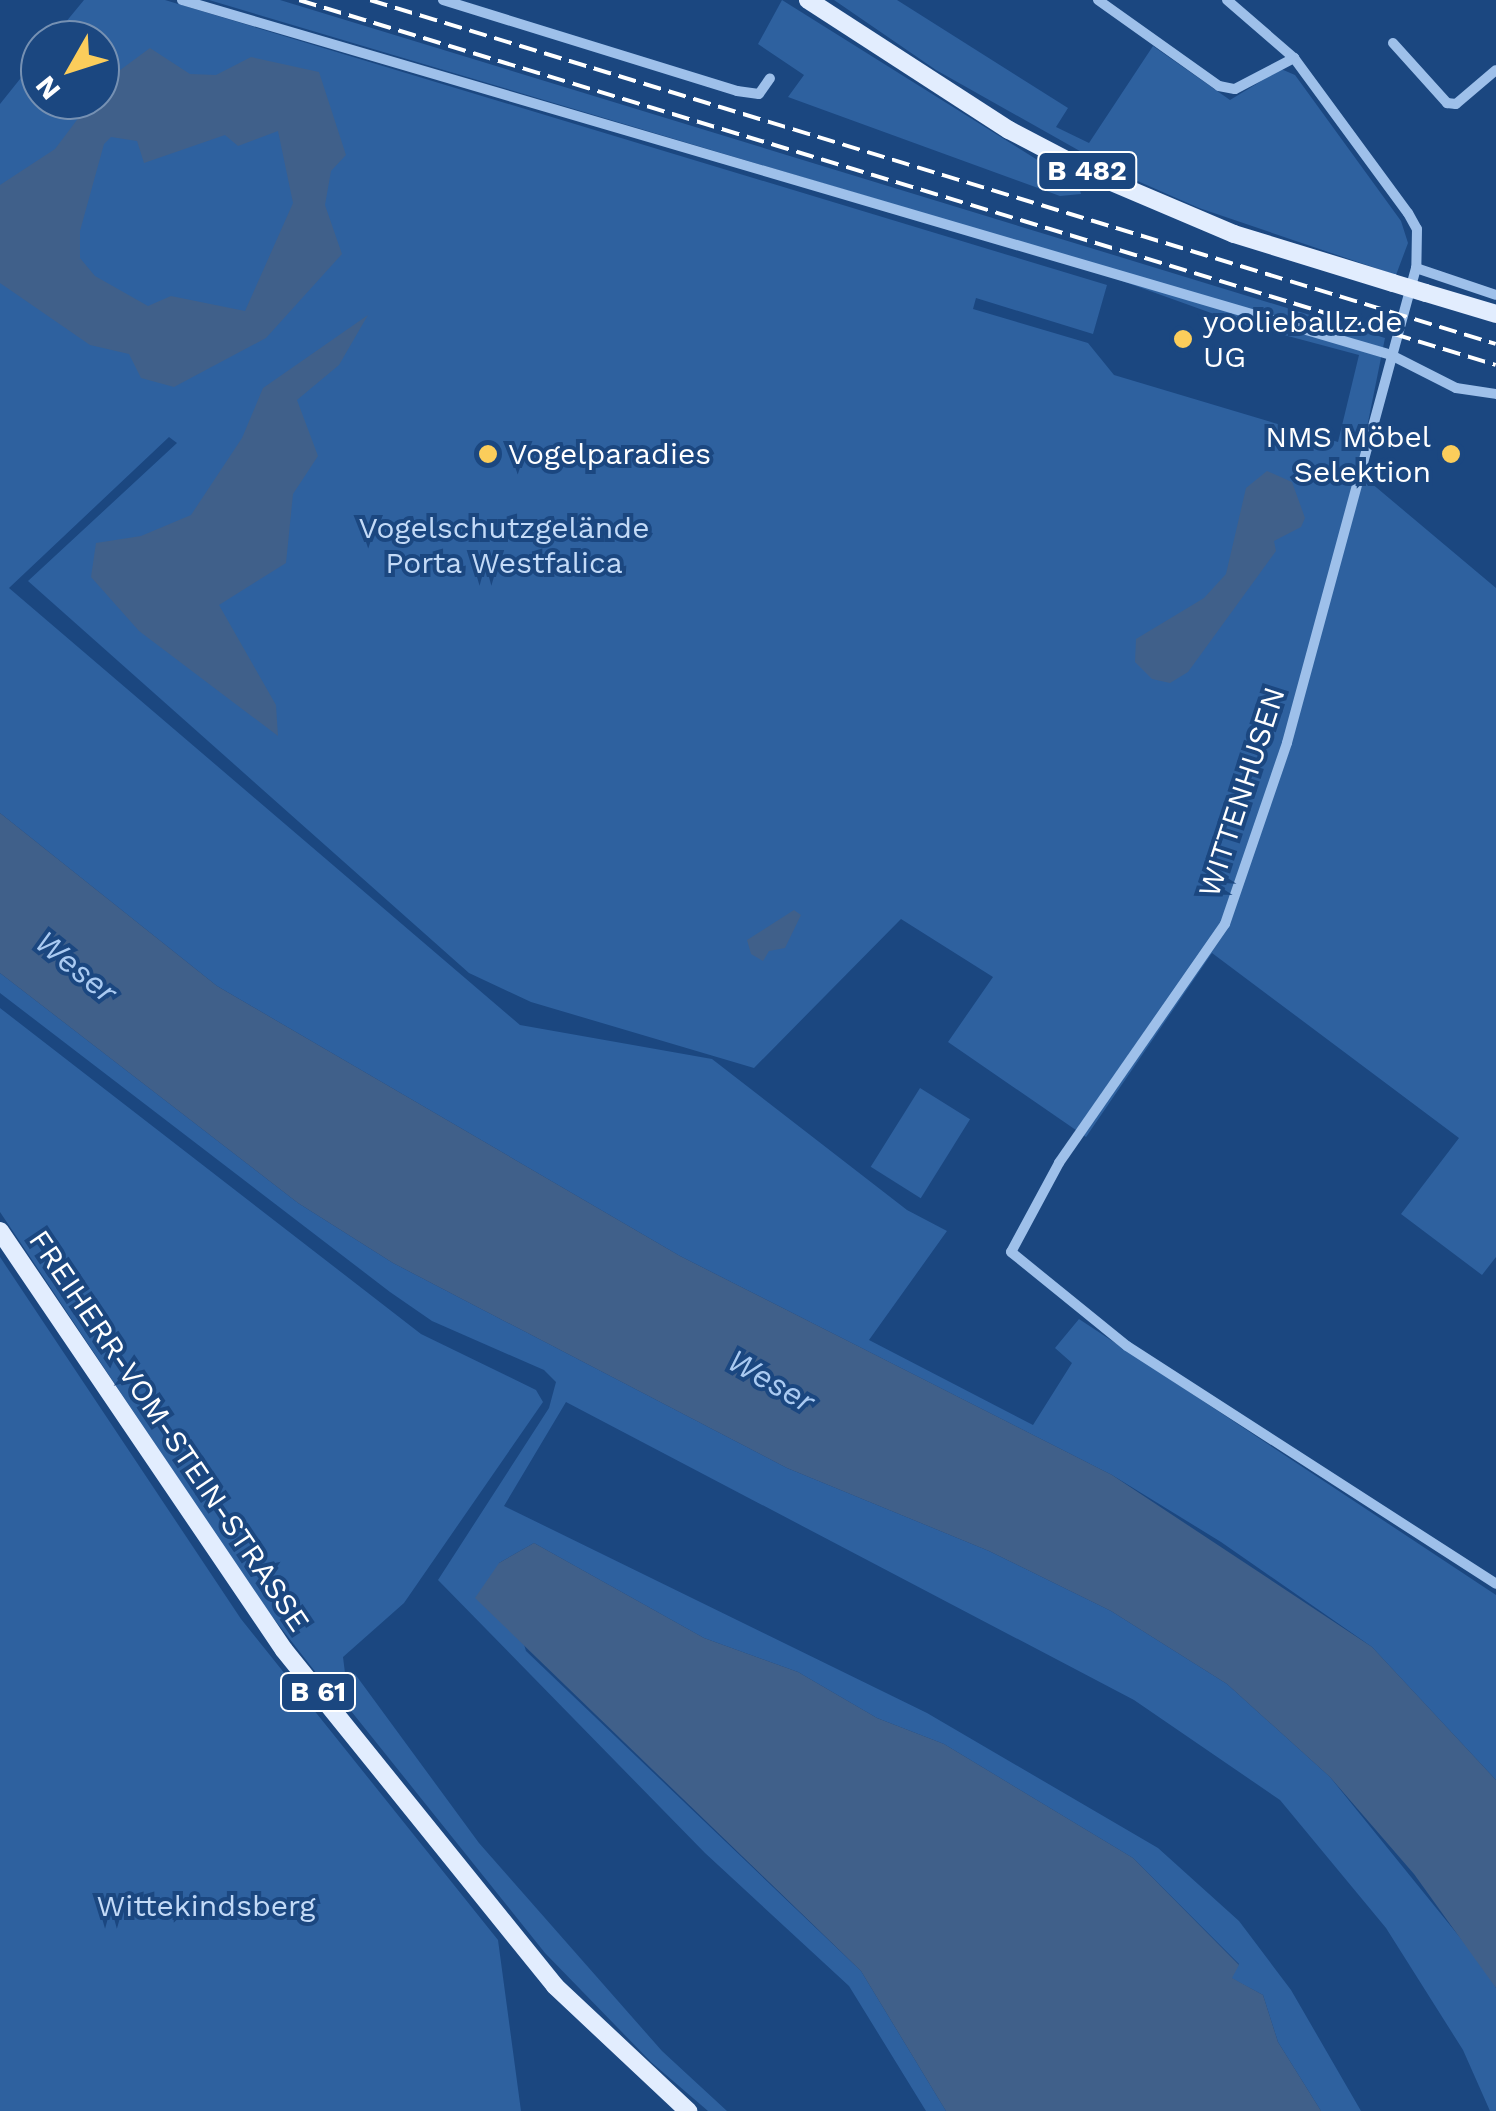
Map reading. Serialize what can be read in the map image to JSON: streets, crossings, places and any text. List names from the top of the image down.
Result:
{
  "streets": {
    "main road": ["B 482", "FREIHERR-VOM-STEIN-STRASSE", "B 61"],
    "street": ["WITTENHUSEN"]
  },
  "water": ["Weser"],
  "parks": ["Vogelschutzgelände Porta Westfalica", "Wittekindsberg"],
  "places": ["yoolieballz.de UG", "Vogelparadies", "NMS Möbel Selektion"],
  "north": "bottom left"
}
